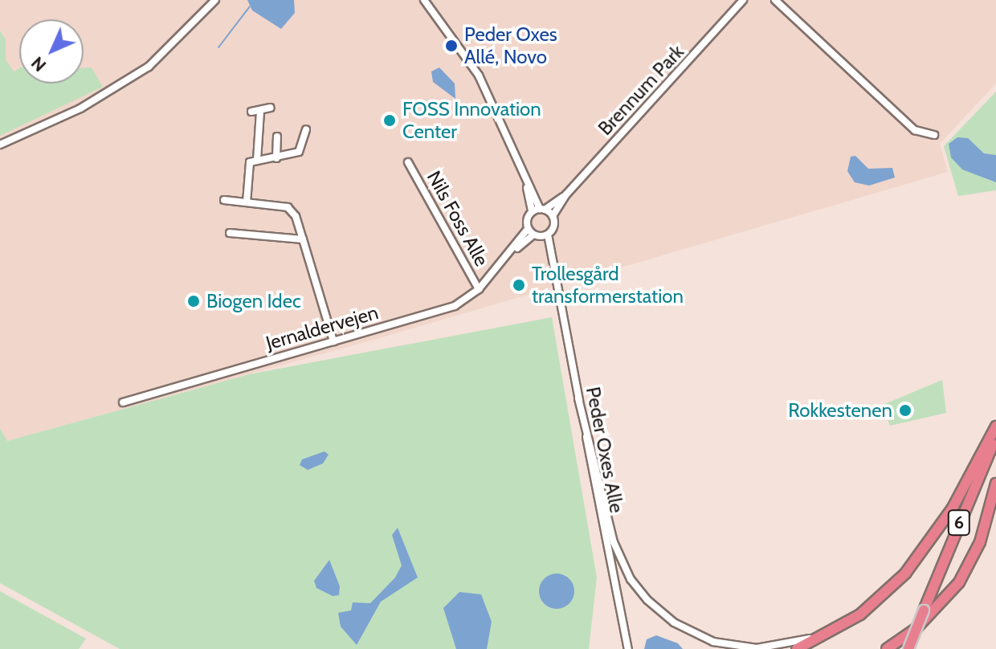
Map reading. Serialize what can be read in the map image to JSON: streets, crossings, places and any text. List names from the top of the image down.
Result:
{
  "streets": {
    "highway": ["6"],
    "street": [
      "Brennum Park",
      "Nils Foss Alle",
      "Jernaldervejen",
      "Peder Oxes Alle"
    ]
  },
  "crossings": [
    ["Brennum Park", "Jernaldervejen"],
    ["Brennum Park", "Peder Oxes Alle"],
    ["Nils Foss Alle", "Jernaldervejen"],
    ["Jernaldervejen", "Peder Oxes Alle"]
  ],
  "places": [
    "Peder Oxes Allé, Novo",
    "FOSS Innovation Center",
    "Trollesgård transformerstation",
    "Biogen Idec",
    "Rokkestenen"
  ],
  "north": "bottom left"
}
